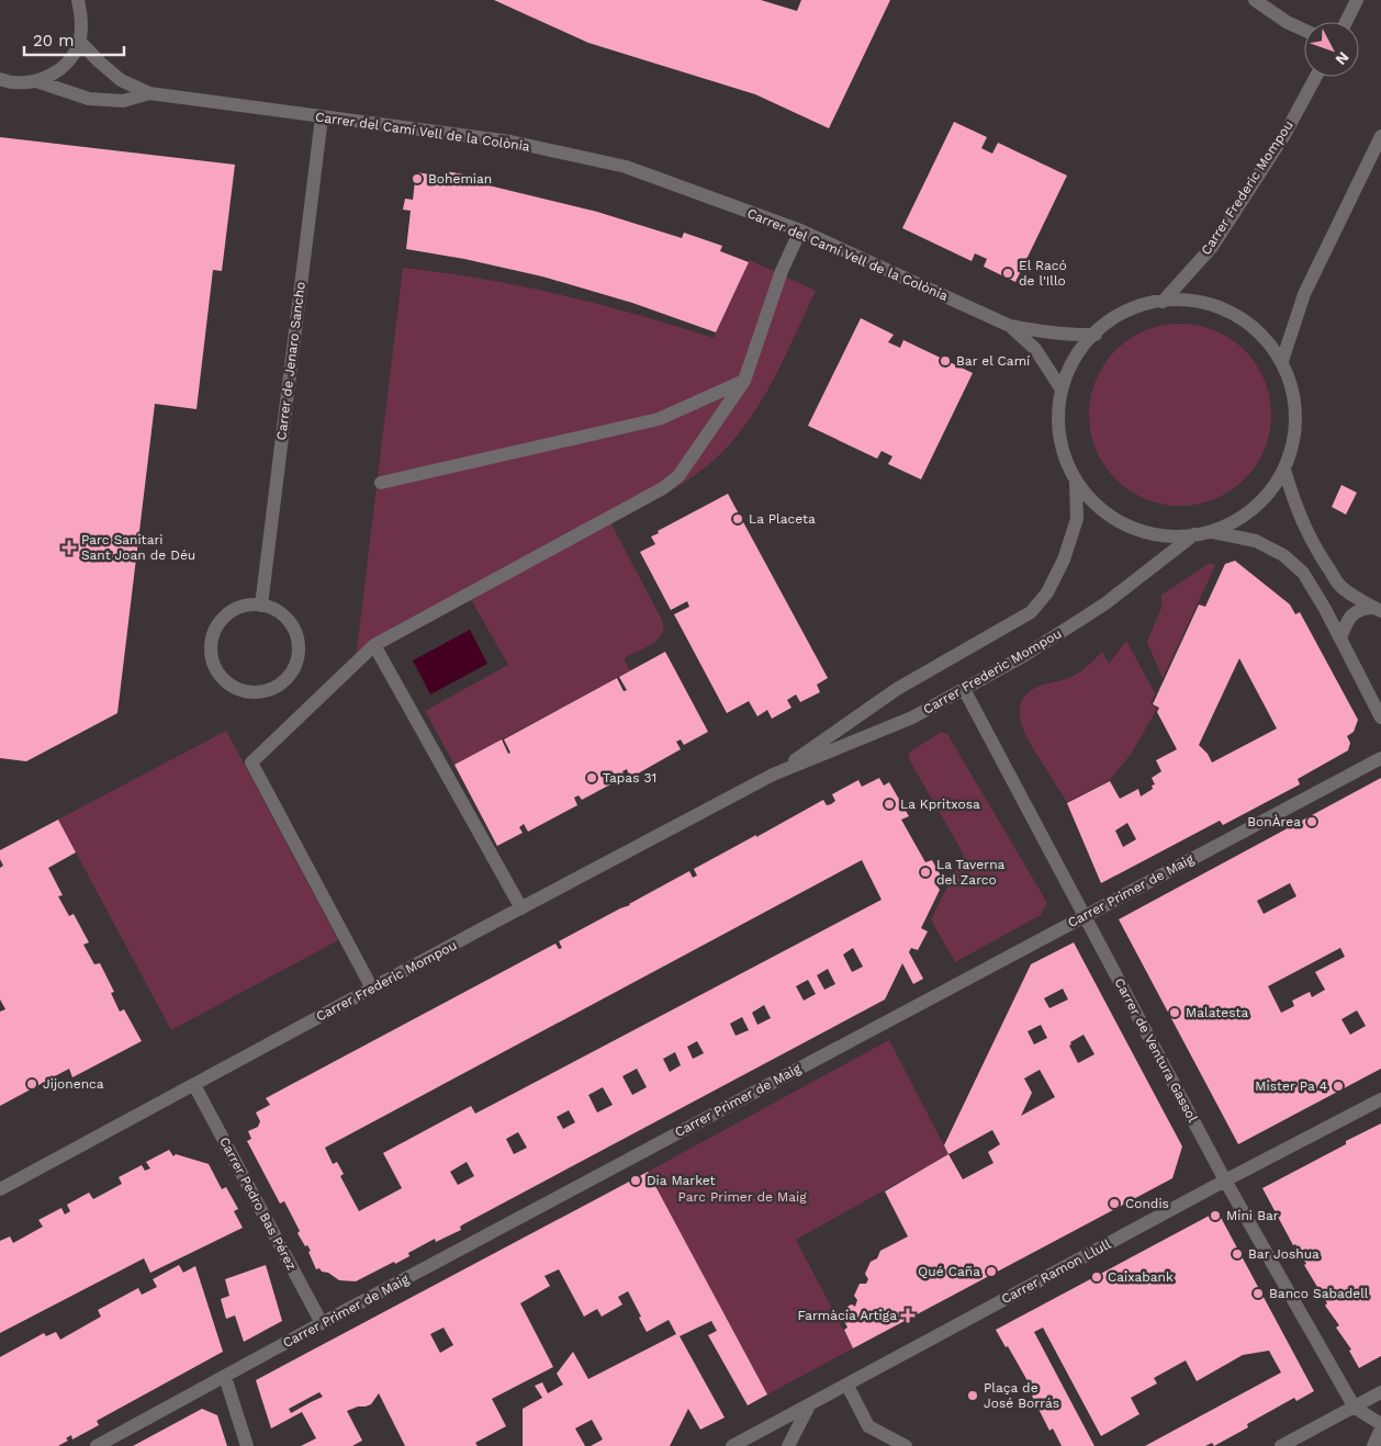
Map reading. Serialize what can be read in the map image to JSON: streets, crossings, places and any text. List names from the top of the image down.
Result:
{
  "streets": {
    "street": [
      "Carrer del Camí Vell de la Colònia",
      "Carrer Frederic Mompou",
      "Carrer de Jenaro Sancho",
      "Carrer Primer de Maig",
      "Carrer de Ventura Gassol",
      "Carrer Pedro Bas Pérez",
      "Carrer Ramon Llull"
    ]
  },
  "crossings": [
    ["Carrer del Camí Vell de la Colònia", "Carrer de Jenaro Sancho"],
    ["Carrer Frederic Mompou", "Carrer de Ventura Gassol"],
    ["Carrer Frederic Mompou", "Carrer Pedro Bas Pérez"],
    ["Carrer Primer de Maig", "Carrer de Ventura Gassol"],
    ["Carrer Primer de Maig", "Carrer Pedro Bas Pérez"],
    ["Carrer de Ventura Gassol", "Carrer Ramon Llull"]
  ],
  "parks": ["Parc Primer de Maig"],
  "places": {
    "other": [
      "Bohemian",
      "El Racó de l'Illo",
      "Bar el Camí",
      "La Placeta",
      "Tapas 31",
      "La Kpritxosa",
      "BonÀrea",
      "La Taverna del Zarco",
      "Malatesta",
      "Jijonenca",
      "Mister Pa 4",
      "Dia Market",
      "Condis",
      "Mini Bar",
      "Bar Joshua",
      "Qué Caña",
      "Caixabank",
      "Banco Sabadell",
      "Plaça de José Borrás"
    ],
    "health": ["Parc Sanitari Sant Joan de Déu", "Farmàcia Artiga"]
  },
  "scale_bar": "20 m",
  "north": "bottom right"
}
